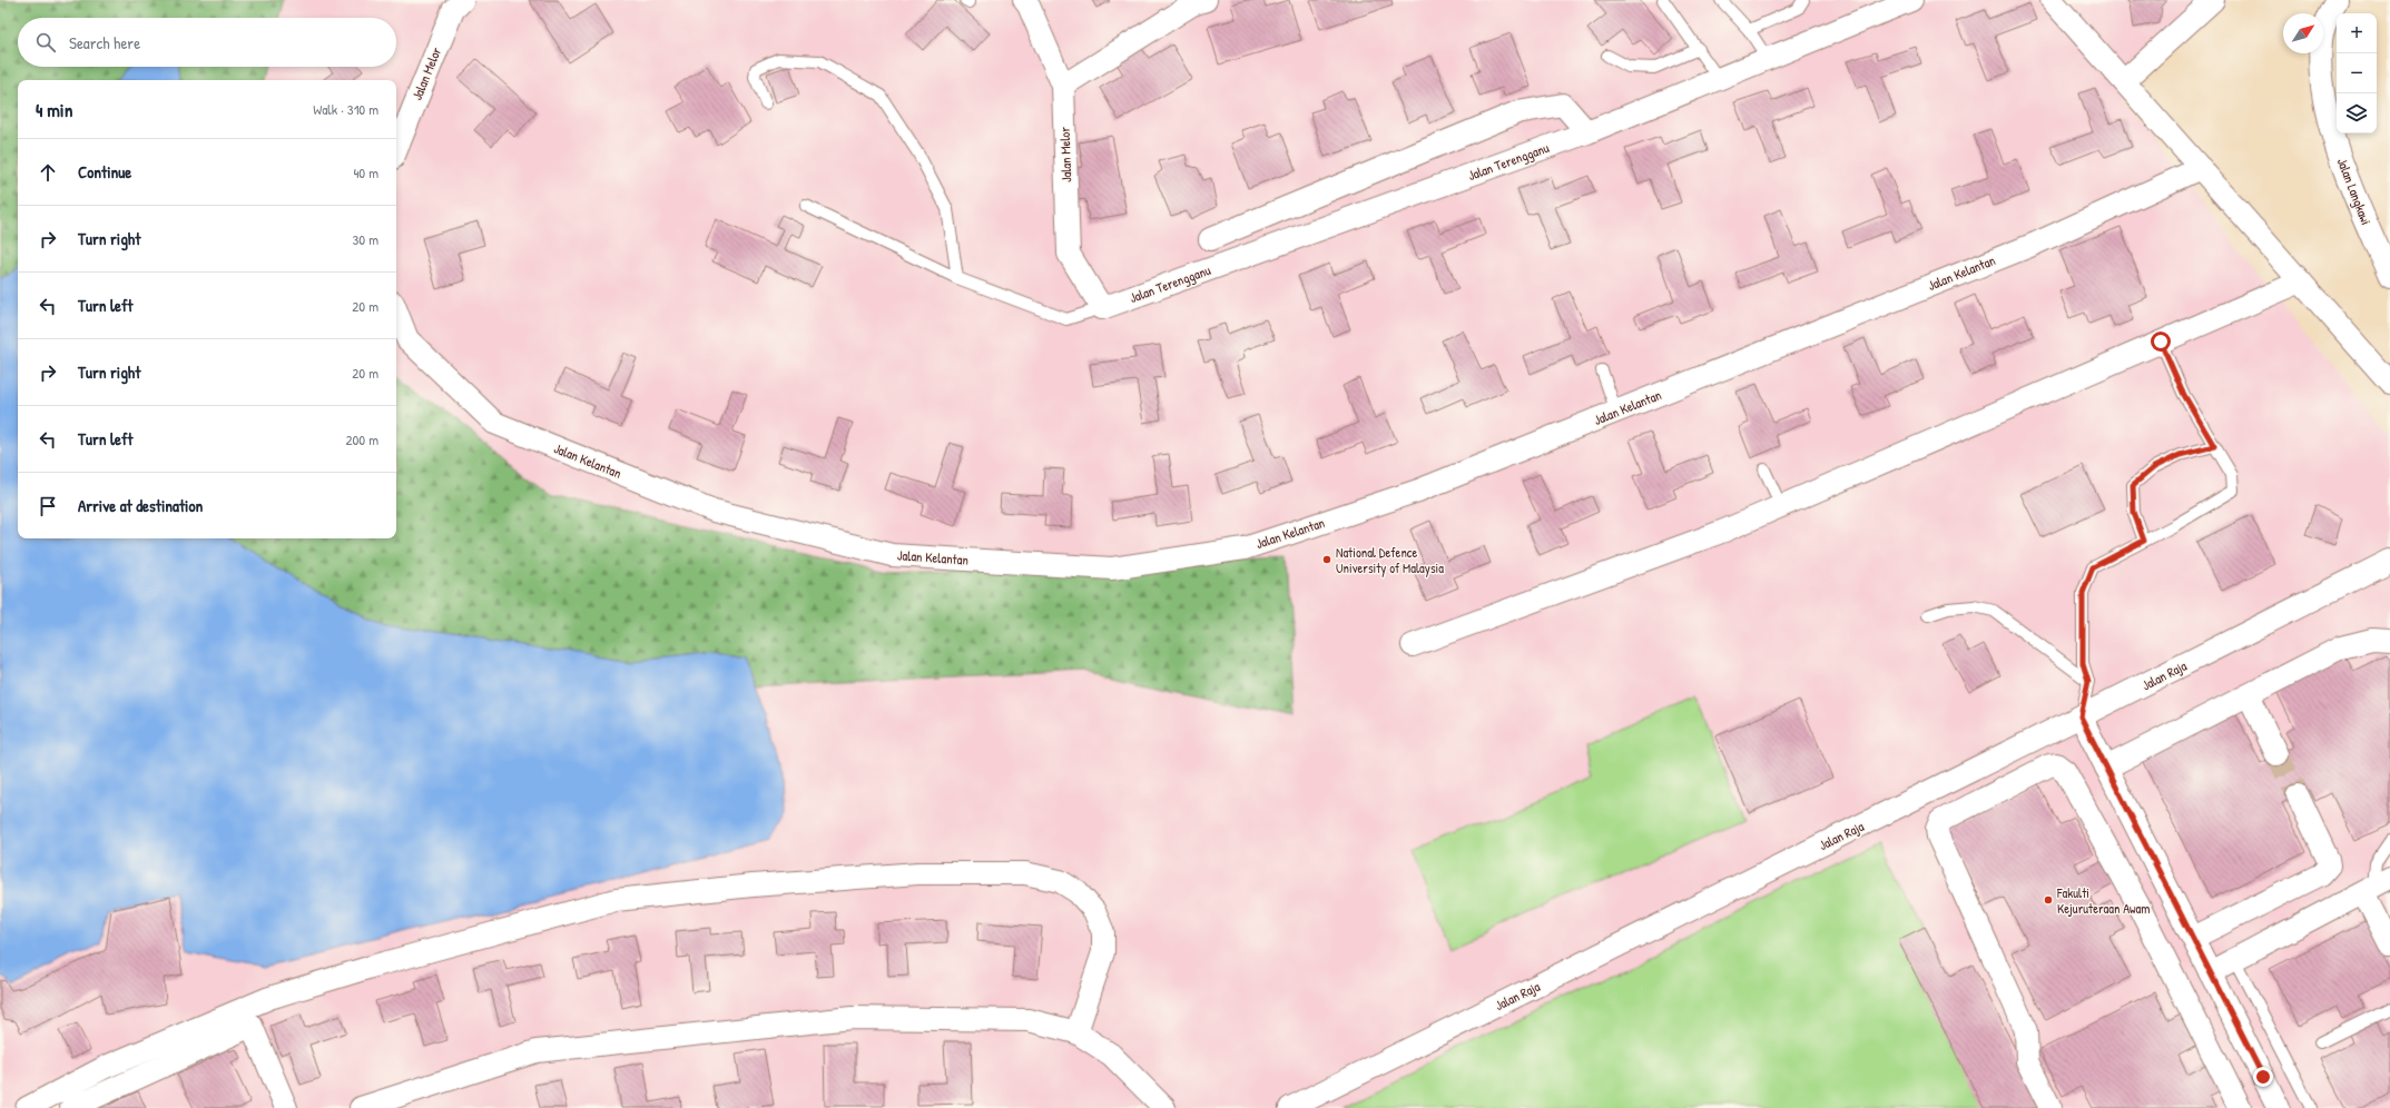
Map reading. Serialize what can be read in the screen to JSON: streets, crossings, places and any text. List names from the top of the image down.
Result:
{
  "streets": {
    "street": [
      "Jalan Melor",
      "Jalan Terengganu",
      "Jalan Langkawi",
      "Jalan Kelantan",
      "Jalan Raja"
    ]
  },
  "crossings": [
    ["Jalan Melor", "Jalan Terengganu"]
  ],
  "places": ["National Defence University of Malaysia", "Fakulti Kejuruteraan Awam"],
  "north": "top right",
  "page": {
    "map_buttons": ["+", "−"],
    "search": "Search here",
    "heading": ["4 min", "Walk · 310 m"],
    "list": [
      ["Continue", "40 m"],
      ["Turn right", "30 m"],
      ["Turn left", "20 m"],
      ["Turn right", "20 m"],
      ["Turn left", "200 m"],
      "Arrive at destination"
    ]
  }
}
